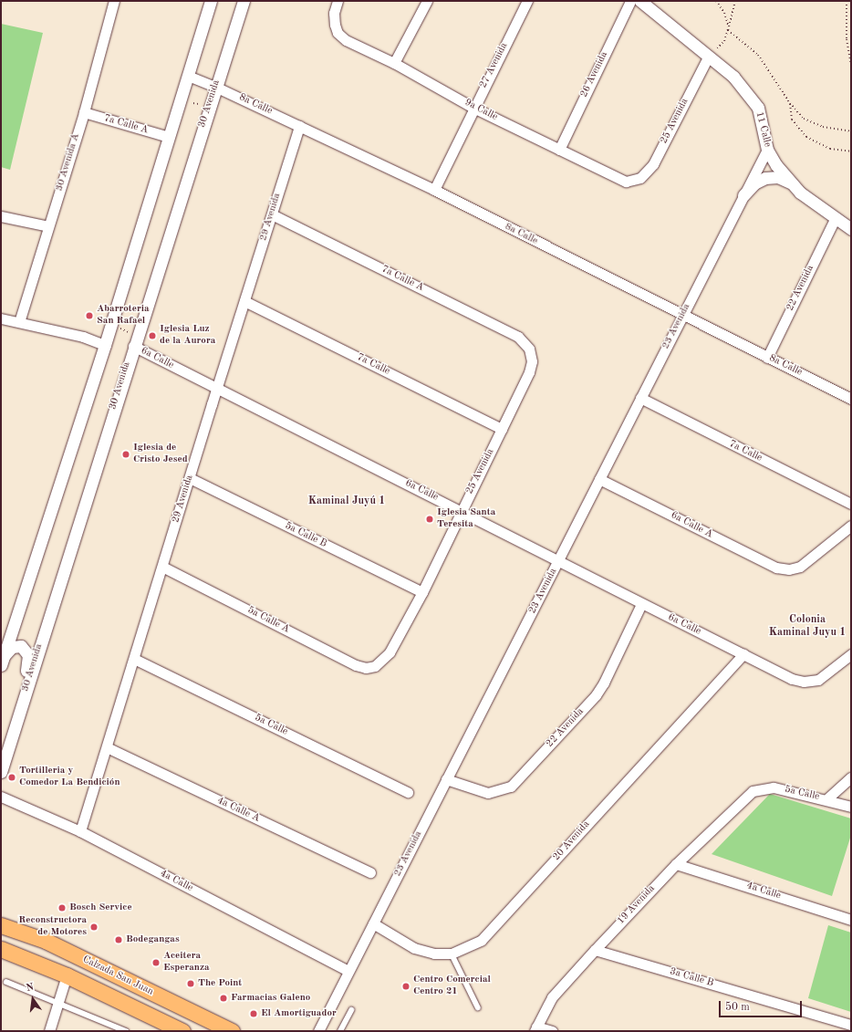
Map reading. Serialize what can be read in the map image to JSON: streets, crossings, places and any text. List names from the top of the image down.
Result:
{
  "streets": {
    "main road": ["Calzada San Juan"],
    "street": [
      "27 Avenida",
      "26 Avenida",
      "30 Avenida",
      "8a Calle",
      "9a Calle",
      "25 Avenida",
      "7a Calle A",
      "11 Calle",
      "30 Avenida A",
      "29 Avenida",
      "22 Avenida",
      "23 Avenida",
      "6a Calle",
      "7a Calle",
      "6a Calle A",
      "5a Calle B",
      "5a Calle A",
      "5a Calle",
      "4a Calle A",
      "20 Avenida",
      "4a Calle",
      "19 Avenida",
      "3a Calle B"
    ]
  },
  "crossings": [
    ["27 Avenida", "8a Calle"],
    ["27 Avenida", "9a Calle"],
    ["26 Avenida", "9a Calle"],
    ["30 Avenida", "8a Calle"],
    ["30 Avenida", "6a Calle"],
    ["8a Calle", "29 Avenida"],
    ["8a Calle", "22 Avenida"],
    ["8a Calle", "23 Avenida"],
    ["9a Calle", "25 Avenida"],
    ["25 Avenida", "7a Calle A"],
    ["25 Avenida", "11 Calle"],
    ["25 Avenida", "6a Calle"],
    ["25 Avenida", "7a Calle"],
    ["25 Avenida", "5a Calle B"],
    ["25 Avenida", "5a Calle A"],
    ["7a Calle A", "30 Avenida A"],
    ["7a Calle A", "29 Avenida"],
    ["11 Calle", "22 Avenida"],
    ["11 Calle", "23 Avenida"],
    ["29 Avenida", "6a Calle"],
    ["29 Avenida", "7a Calle"],
    ["29 Avenida", "5a Calle B"],
    ["29 Avenida", "5a Calle A"],
    ["29 Avenida", "5a Calle"],
    ["29 Avenida", "4a Calle A"],
    ["29 Avenida", "4a Calle"],
    ["22 Avenida", "23 Avenida"],
    ["22 Avenida", "6a Calle"],
    ["23 Avenida", "6a Calle"],
    ["23 Avenida", "7a Calle"],
    ["23 Avenida", "6a Calle A"],
    ["23 Avenida", "20 Avenida"],
    ["23 Avenida", "4a Calle"],
    ["6a Calle", "20 Avenida"],
    ["5a Calle", "19 Avenida"],
    ["4a Calle", "19 Avenida"],
    ["19 Avenida", "3a Calle B"]
  ],
  "districts": ["Kaminal Juyú 1", "Colonia Kaminal Juyu 1"],
  "places": [
    "Abarroteria San Rafael",
    "Iglesia Luz de la Aurora",
    "Iglesia de Cristo Jesed",
    "Iglesia Santa Teresita",
    "Tortilleria y Comedor La Bendición",
    "Bosch Service",
    "Reconstructora de Motores",
    "Bodegangas",
    "Aceitera Esperanza",
    "The Point",
    "Centro Comercial Centro 21",
    "Farmacias Galeno",
    "El Amortiguador"
  ],
  "scale_bar": "50 m",
  "north": "top"
}
